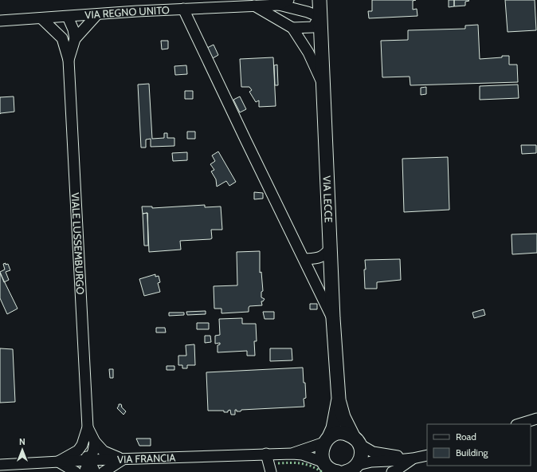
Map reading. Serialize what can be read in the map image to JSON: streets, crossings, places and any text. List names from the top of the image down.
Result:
{
  "streets": {
    "main road": ["VIA LECCE"],
    "street": ["VIA REGNO UNITO", "VIALE LUSSEMBURGO", "VIA FRANCIA"]
  },
  "legend": ["Road", "Building"],
  "north": "top"
}
